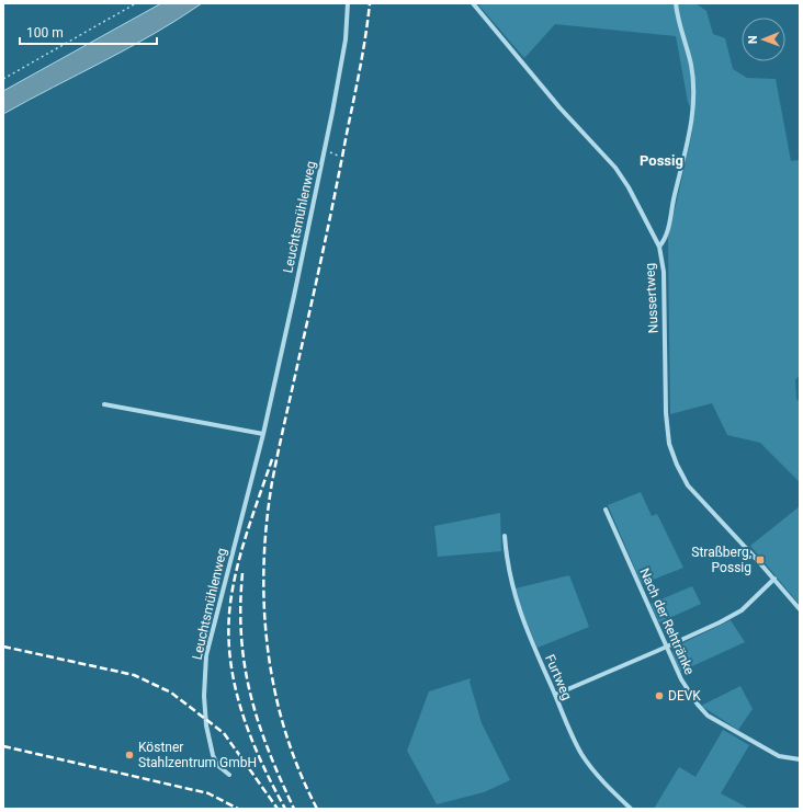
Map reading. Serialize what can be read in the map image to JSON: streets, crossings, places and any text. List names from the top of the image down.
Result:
{
  "streets": {
    "street": [
      "Leuchtsmühlenweg",
      "Nussertweg",
      "Nach der Rehtränke",
      "Furtweg"
    ]
  },
  "districts": ["Possig"],
  "places": {
    "transit": ["Straßberg, Possig"],
    "other": ["DEVK", "Köstner Stahlzentrum GmbH"]
  },
  "scale_bar": "100 m",
  "north": "left"
}
